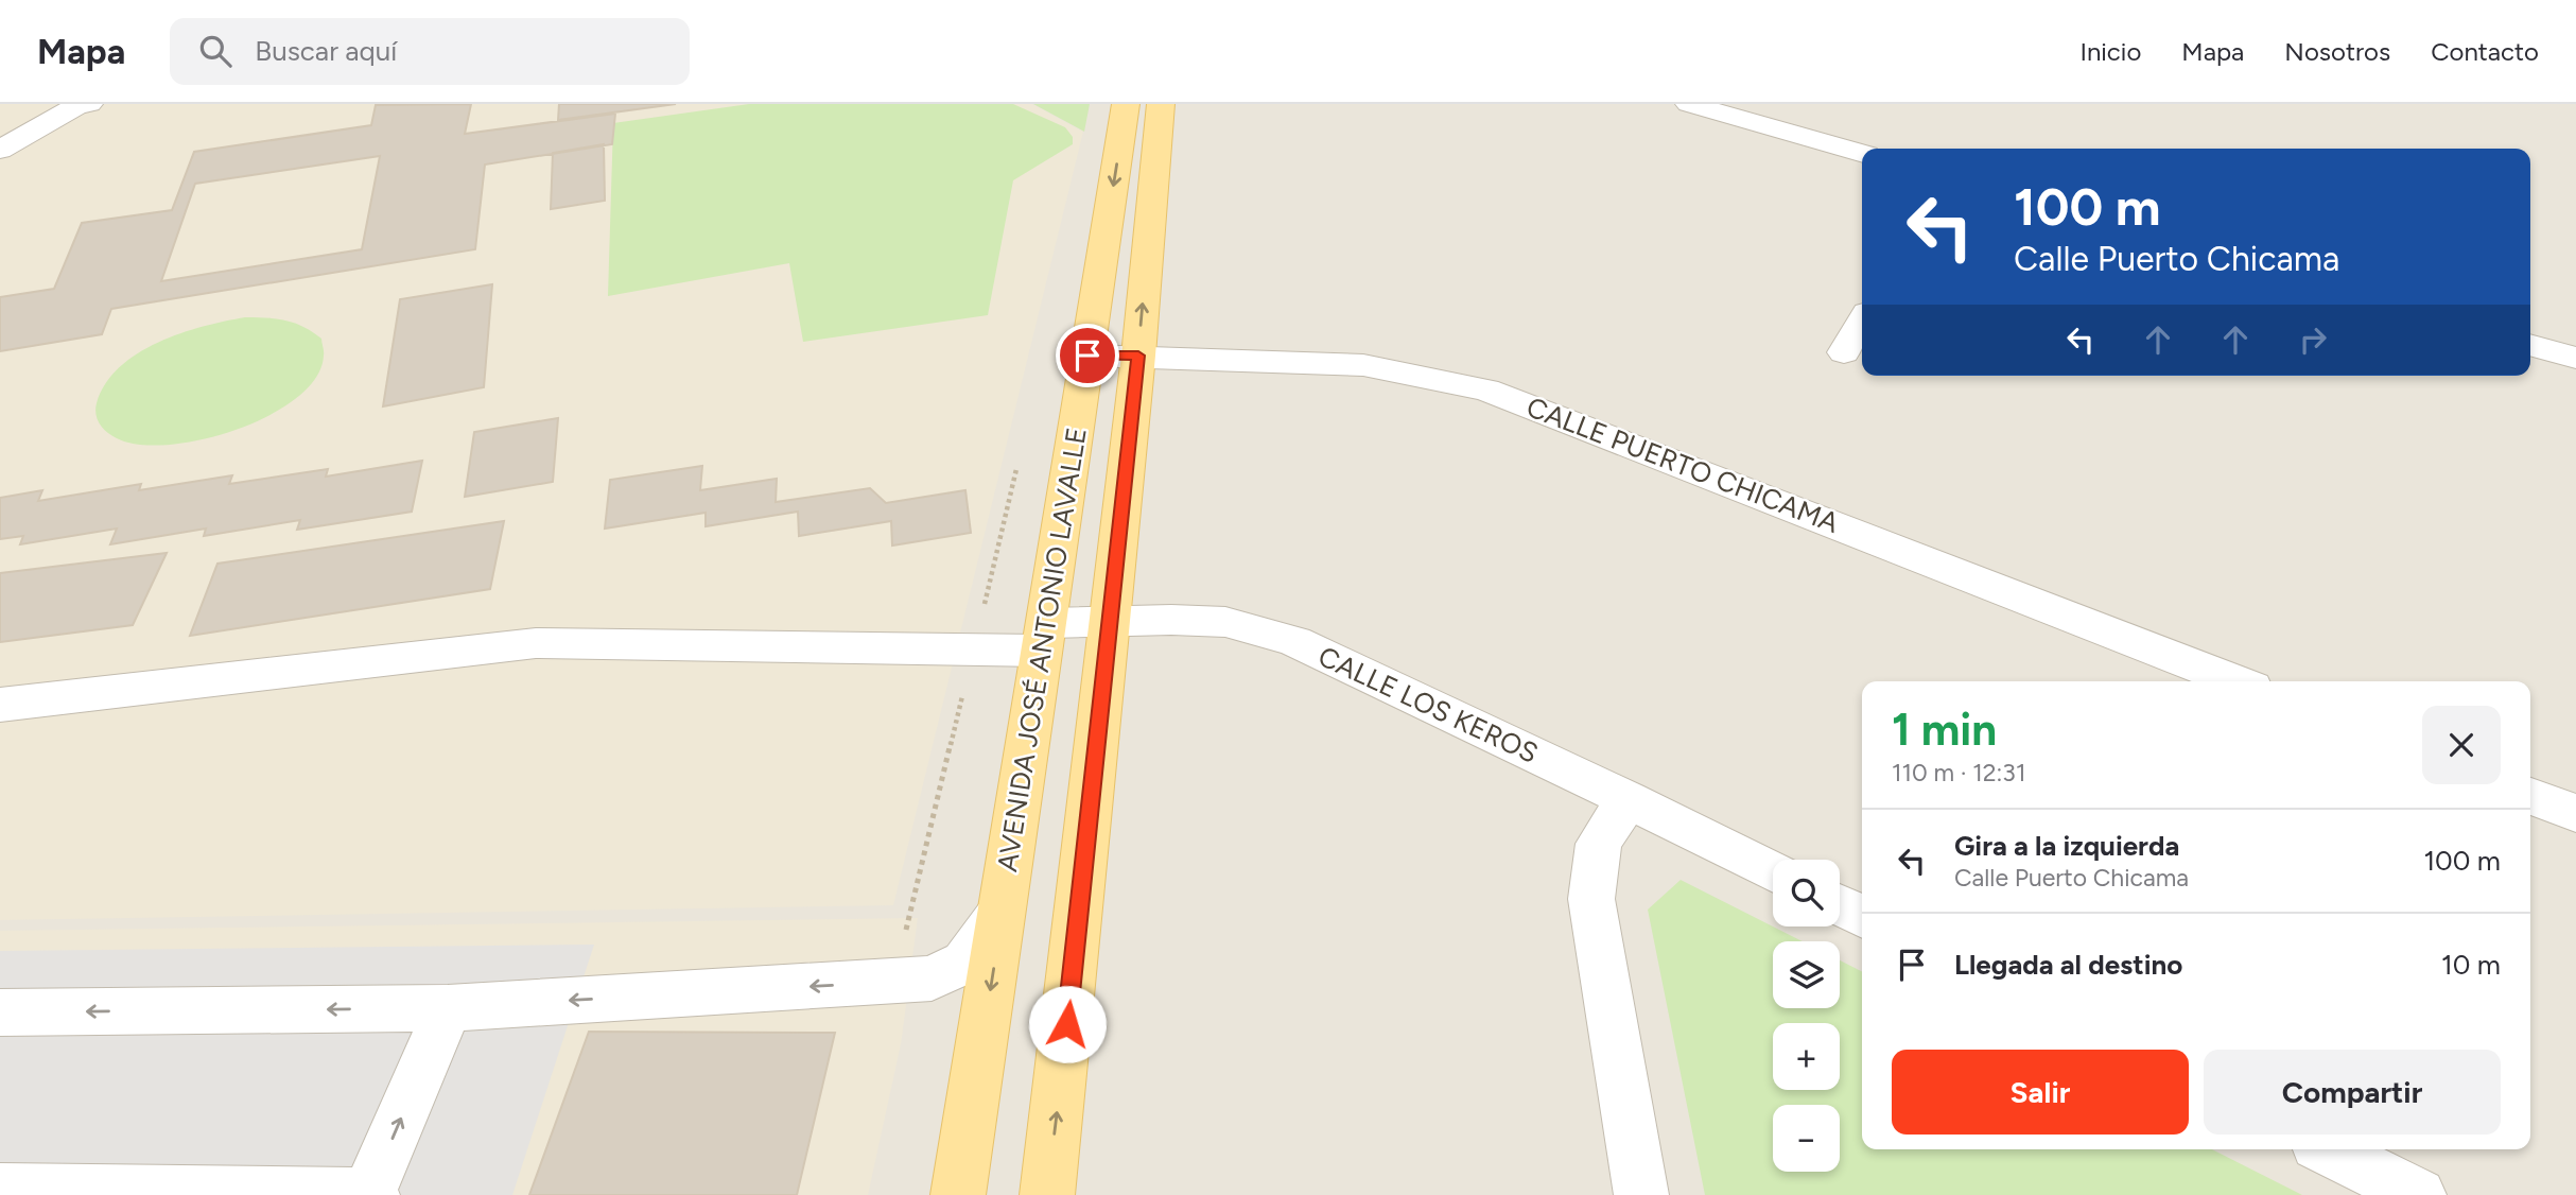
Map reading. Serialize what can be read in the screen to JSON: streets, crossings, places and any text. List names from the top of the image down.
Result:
{
  "streets": {
    "main road": ["AVENIDA JOSÉ ANTONIO LAVALLE"],
    "street": ["CALLE PUERTO CHICAMA", "CALLE LOS KEROS"]
  },
  "crossings": [
    ["CALLE PUERTO CHICAMA", "AVENIDA JOSÉ ANTONIO LAVALLE"],
    ["AVENIDA JOSÉ ANTONIO LAVALLE", "CALLE LOS KEROS"]
  ],
  "page": {
    "header": "Mapa",
    "search": "Buscar aquí",
    "nav": [
      "Inicio",
      "Mapa",
      "Nosotros",
      "Contacto"
    ],
    "turn": ["100 m", "Calle Puerto Chicama"],
    "heading": ["1 min", "110 m · 12:31"],
    "list": [
      {
        "name": "Gira a la izquierda",
        "note": "Calle Puerto Chicama",
        "value": "100 m"
      },
      {
        "name": "Llegada al destino",
        "value": "10 m"
      }
    ],
    "map_buttons": ["+", "−"],
    "buttons": ["Salir", "Compartir"]
  }
}
